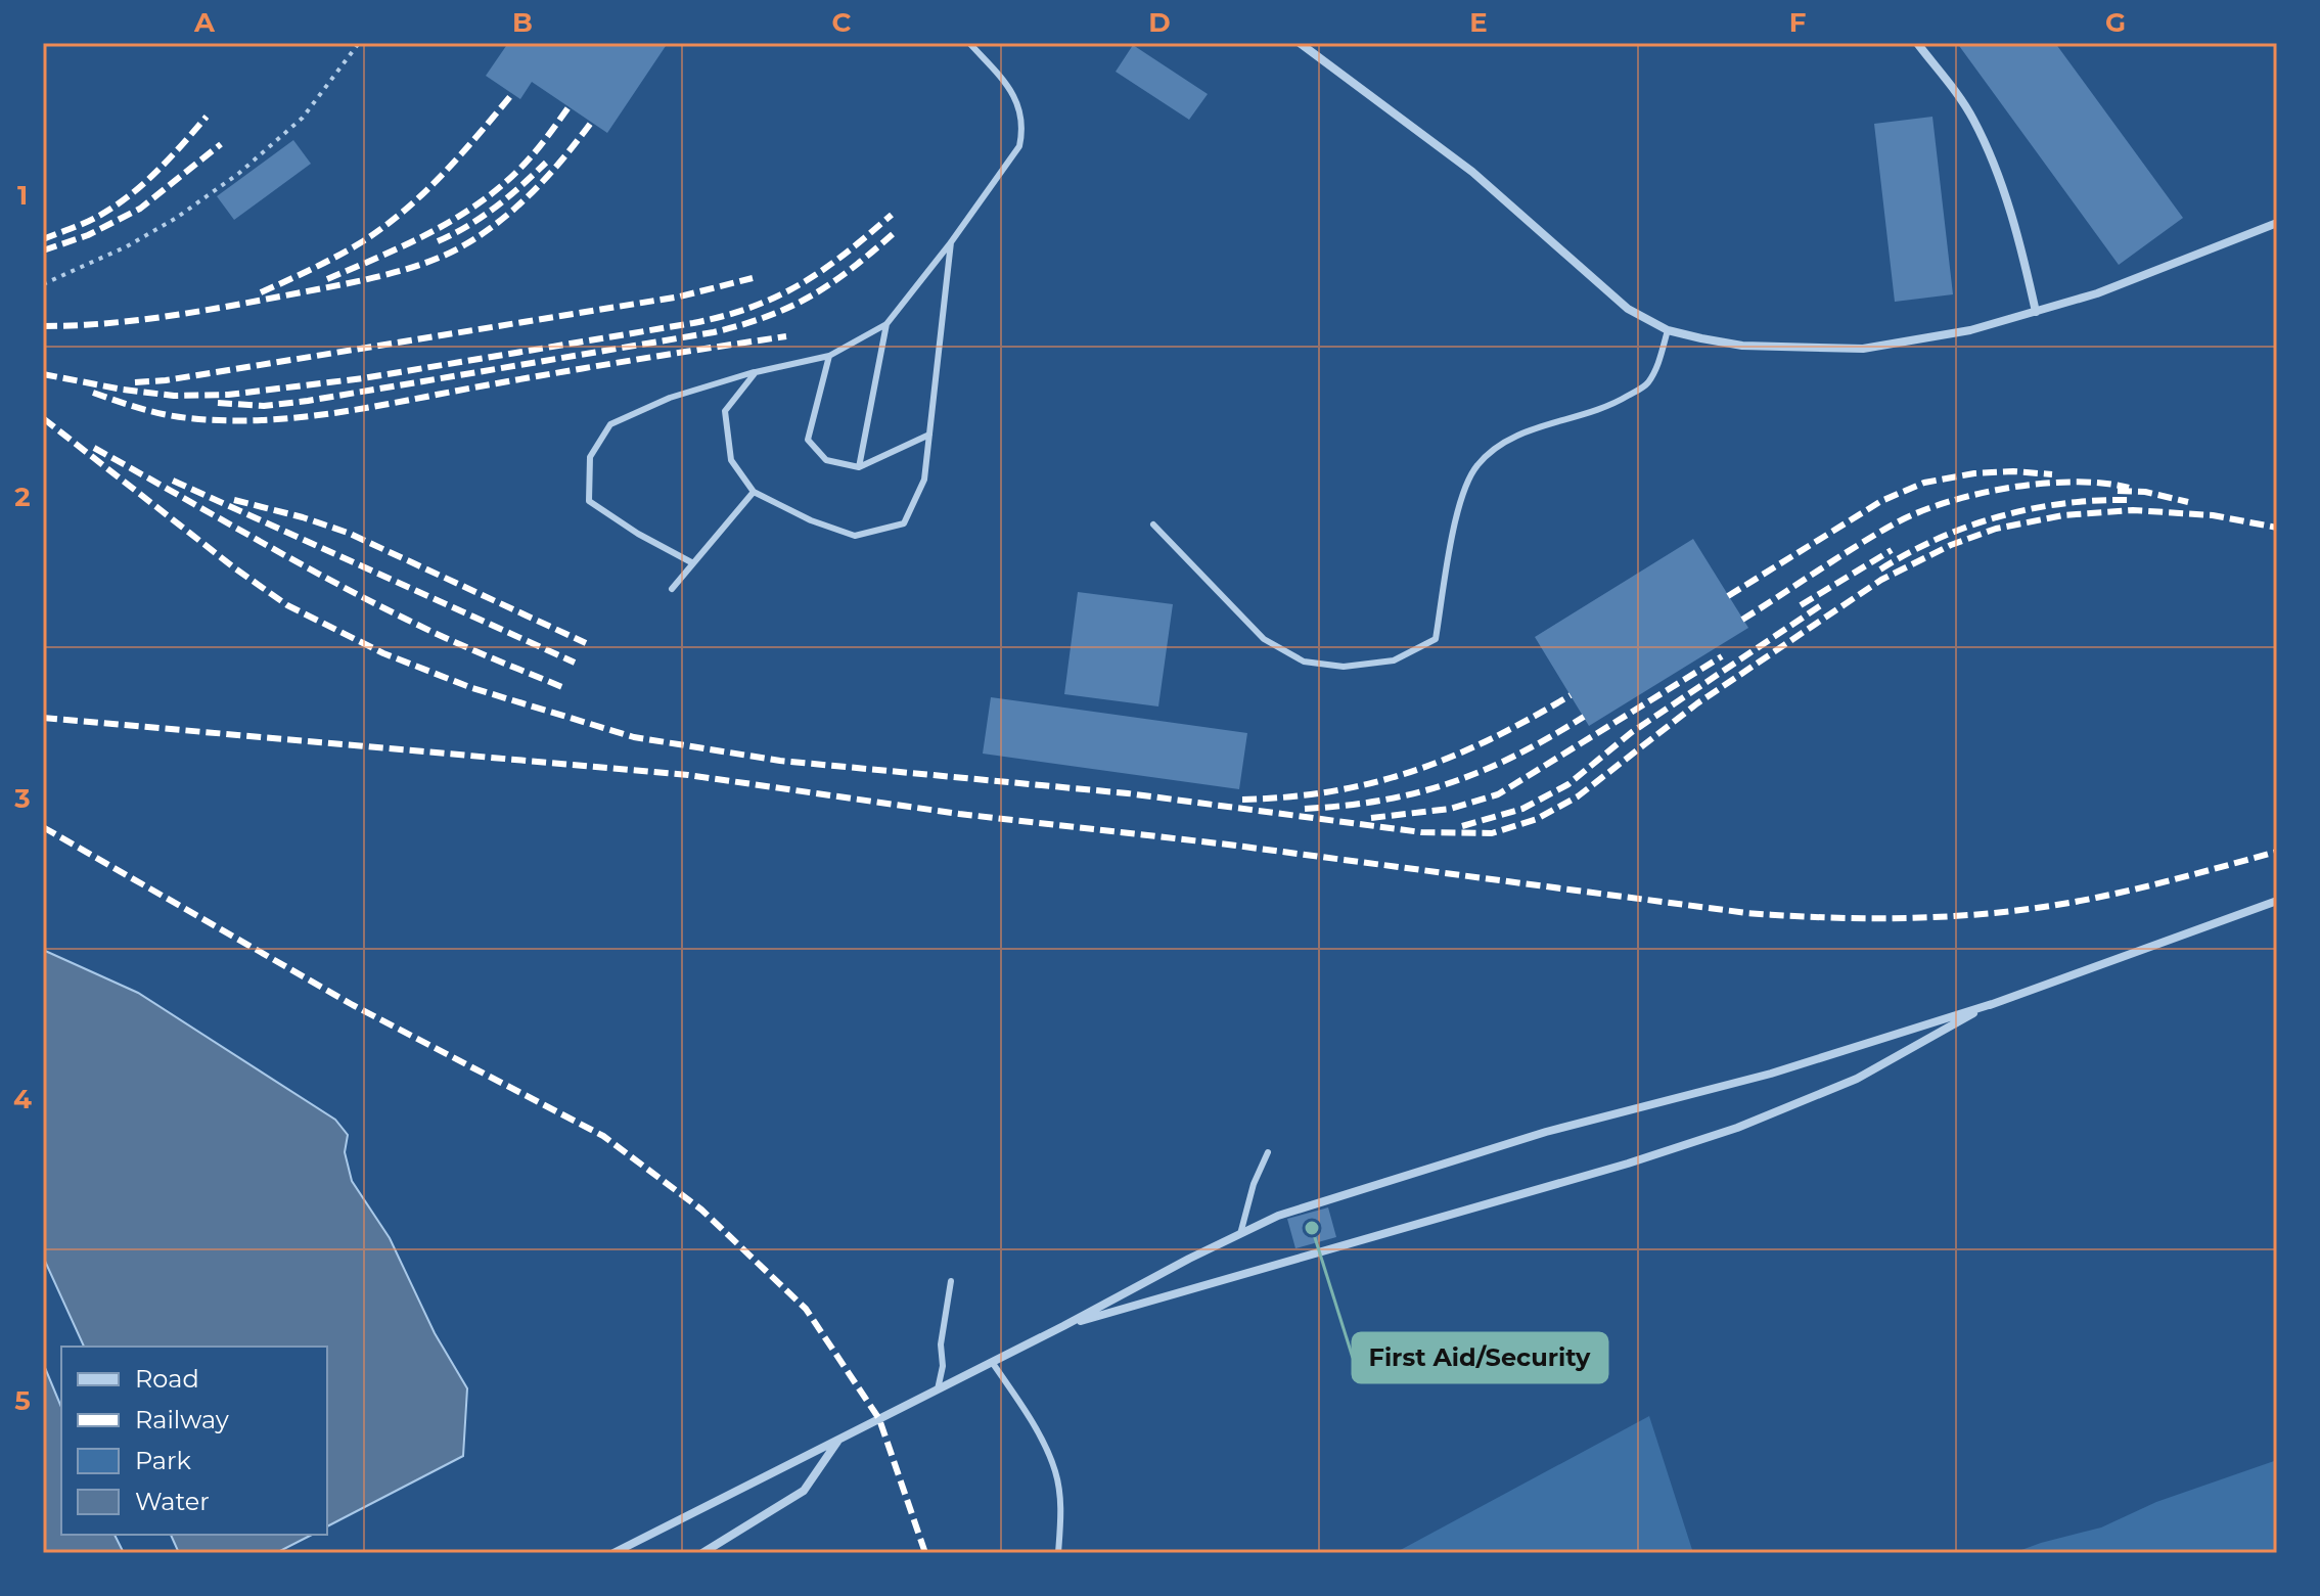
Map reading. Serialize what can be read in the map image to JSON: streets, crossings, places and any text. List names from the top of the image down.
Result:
{
  "places": ["First Aid/Security"],
  "legend": [
    "Road",
    "Railway",
    "Park",
    "Water"
  ],
  "grid": {
    "columns": [
      "A",
      "B",
      "C",
      "D",
      "E",
      "F",
      "G"
    ],
    "rows": [
      "1",
      "2",
      "3",
      "4",
      "5"
    ]
  }
}
